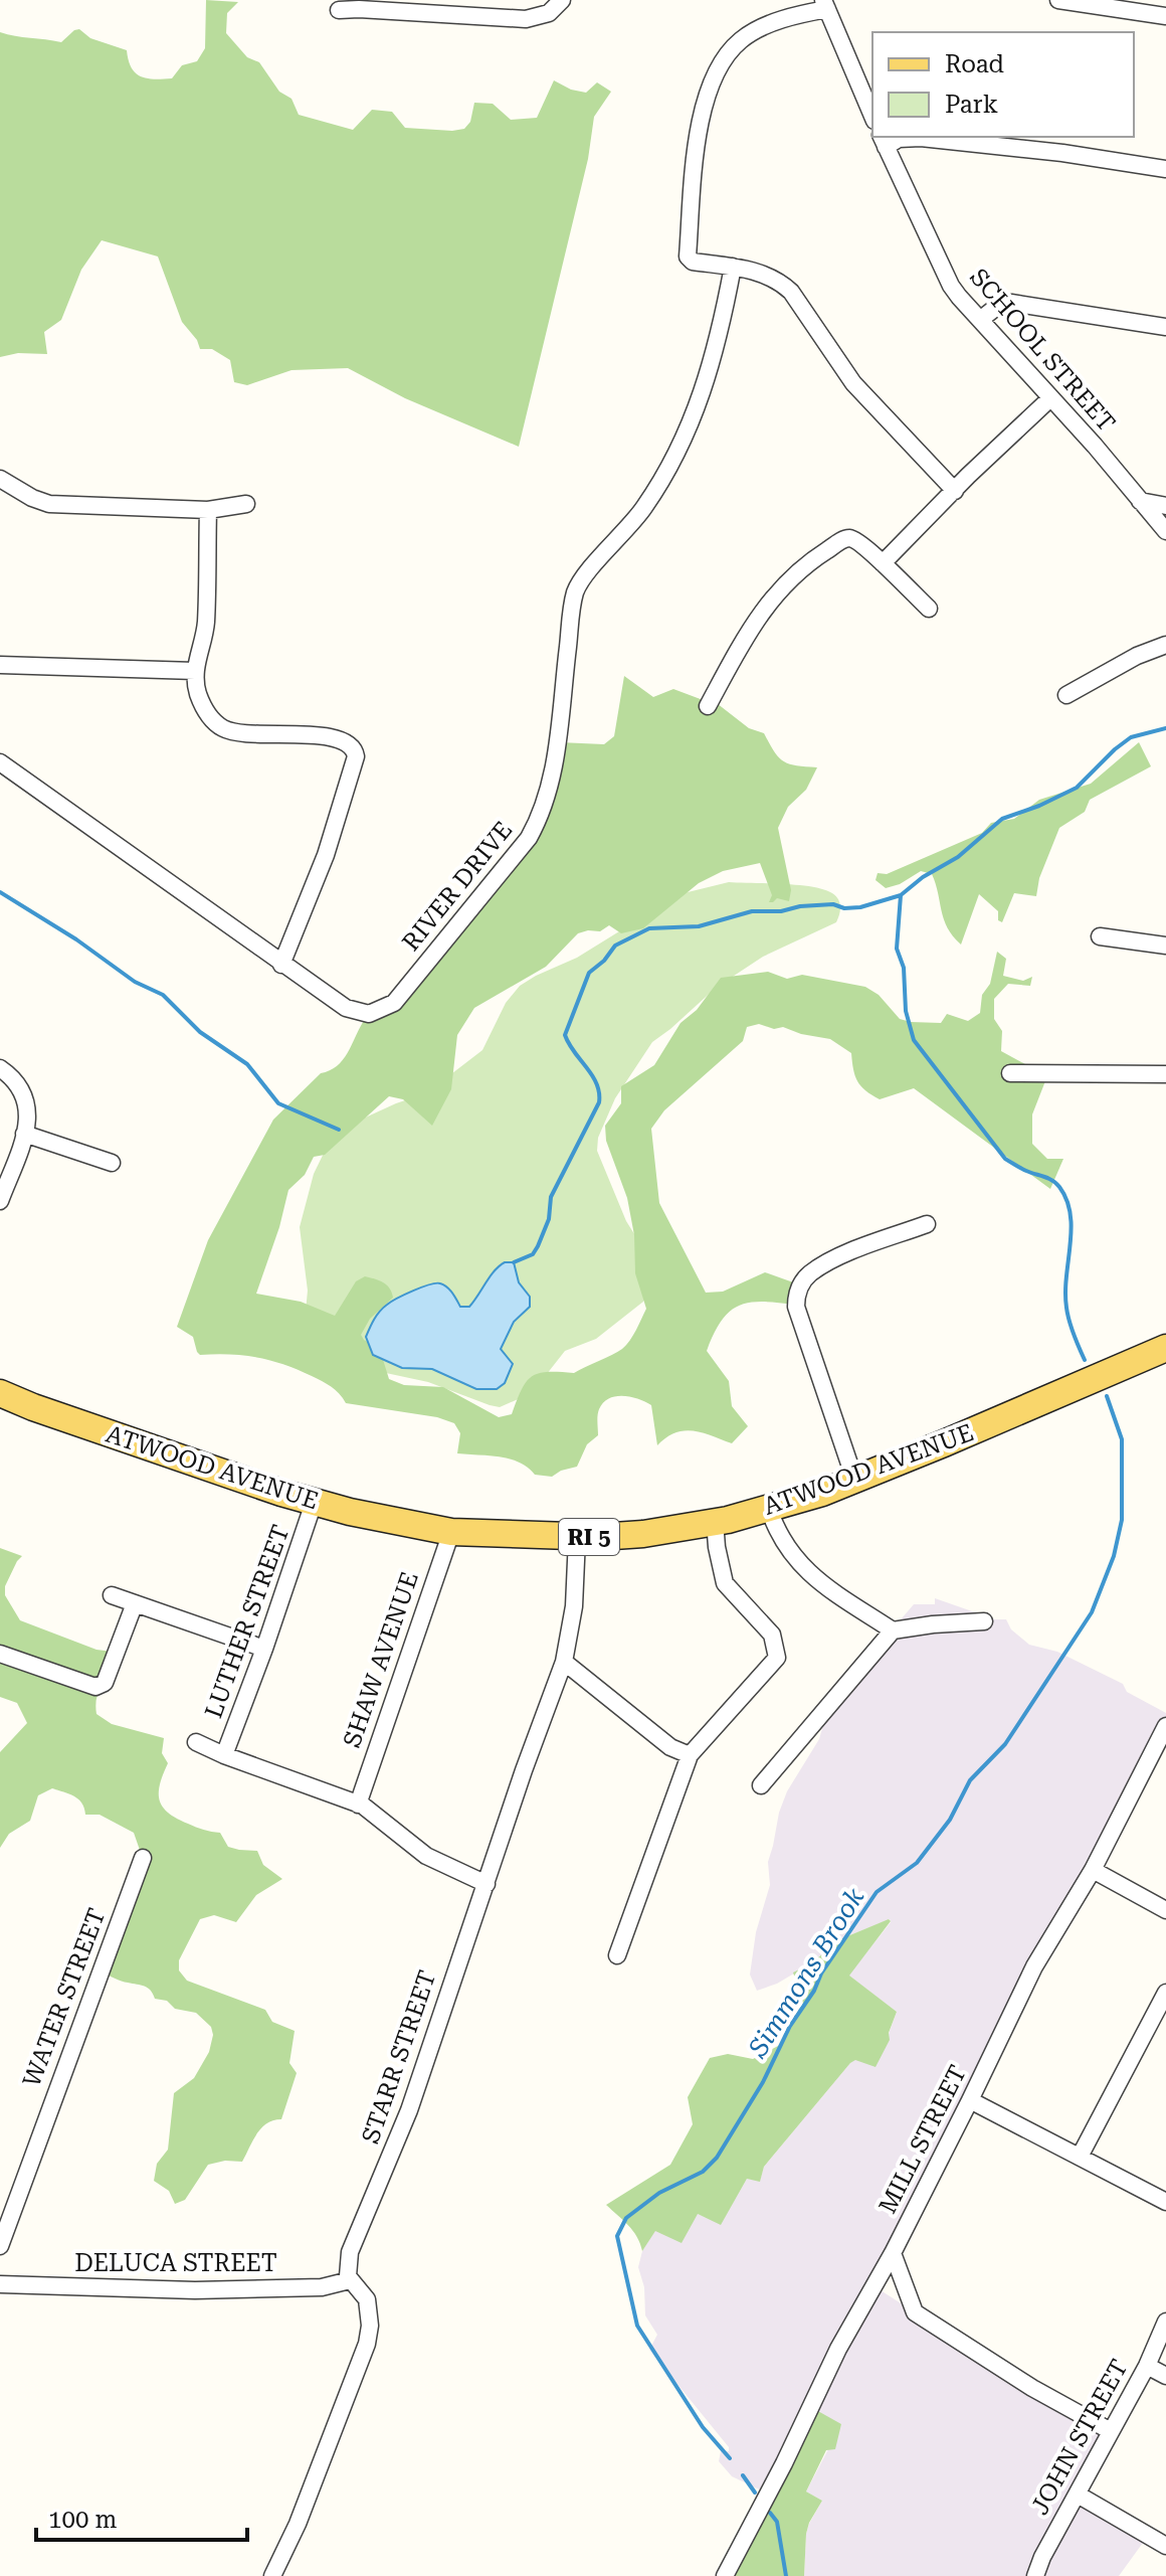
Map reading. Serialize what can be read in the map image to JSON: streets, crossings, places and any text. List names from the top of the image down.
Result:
{
  "streets": {
    "main road": ["ATWOOD AVENUE", "RI 5"],
    "street": [
      "SCHOOL STREET",
      "RIVER DRIVE",
      "LUTHER STREET",
      "SHAW AVENUE",
      "WATER STREET",
      "STARR STREET",
      "MILL STREET",
      "DELUCA STREET",
      "JOHN STREET"
    ]
  },
  "crossings": [
    ["ATWOOD AVENUE", "LUTHER STREET"],
    ["ATWOOD AVENUE", "SHAW AVENUE"],
    ["ATWOOD AVENUE", "STARR STREET"],
    ["STARR STREET", "DELUCA STREET"]
  ],
  "water": ["Simmons Brook"],
  "legend": ["Road", "Park"],
  "scale_bar": "100 m"
}
